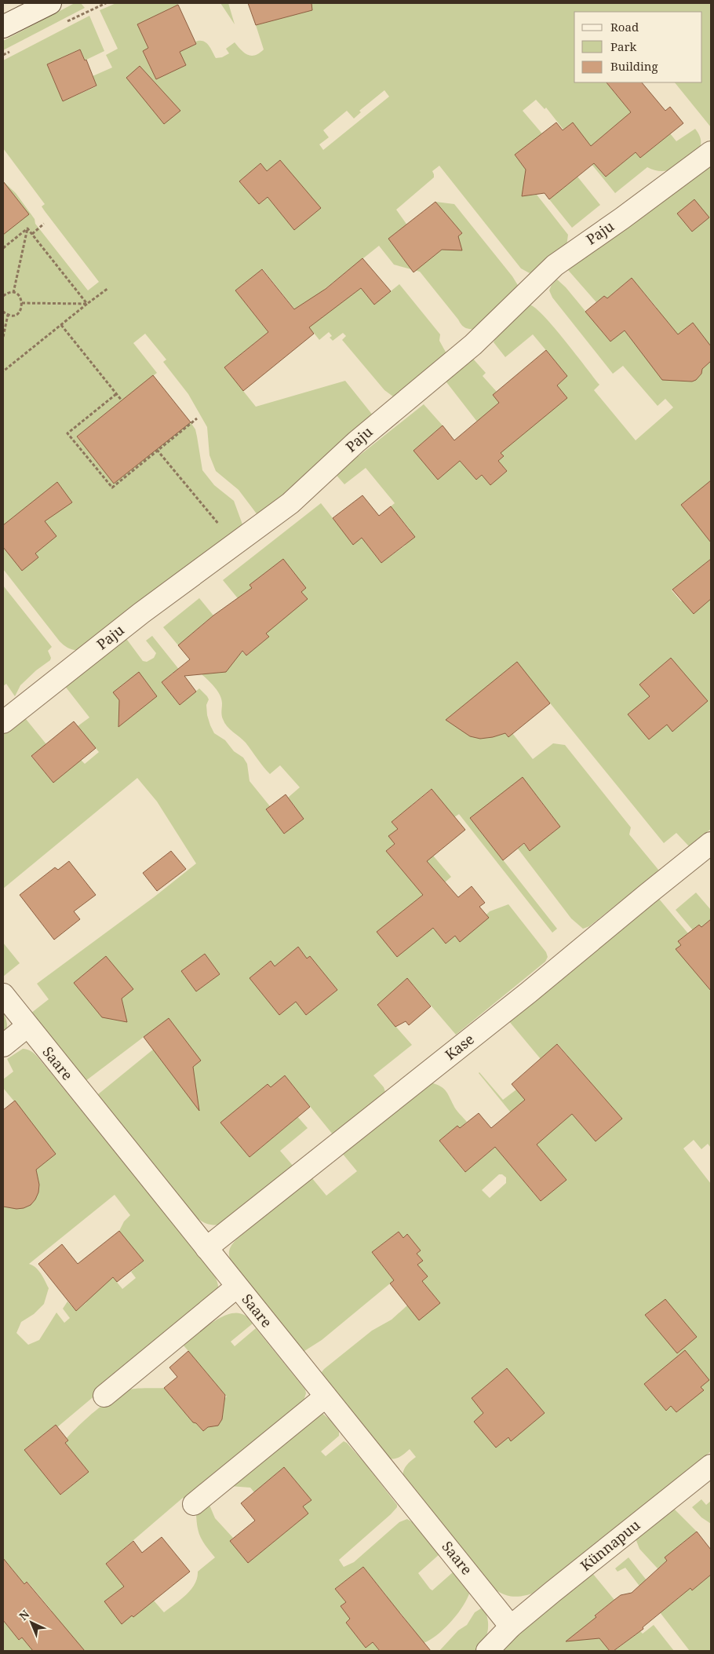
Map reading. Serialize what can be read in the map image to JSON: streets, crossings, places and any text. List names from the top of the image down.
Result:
{
  "streets": {
    "street": [
      "Paju",
      "Kase",
      "Saare",
      "Künnapuu"
    ]
  },
  "crossings": [
    ["Kase", "Saare"],
    ["Saare", "Künnapuu"]
  ],
  "legend": ["Road", "Park", "Building"],
  "north": "top left"
}
